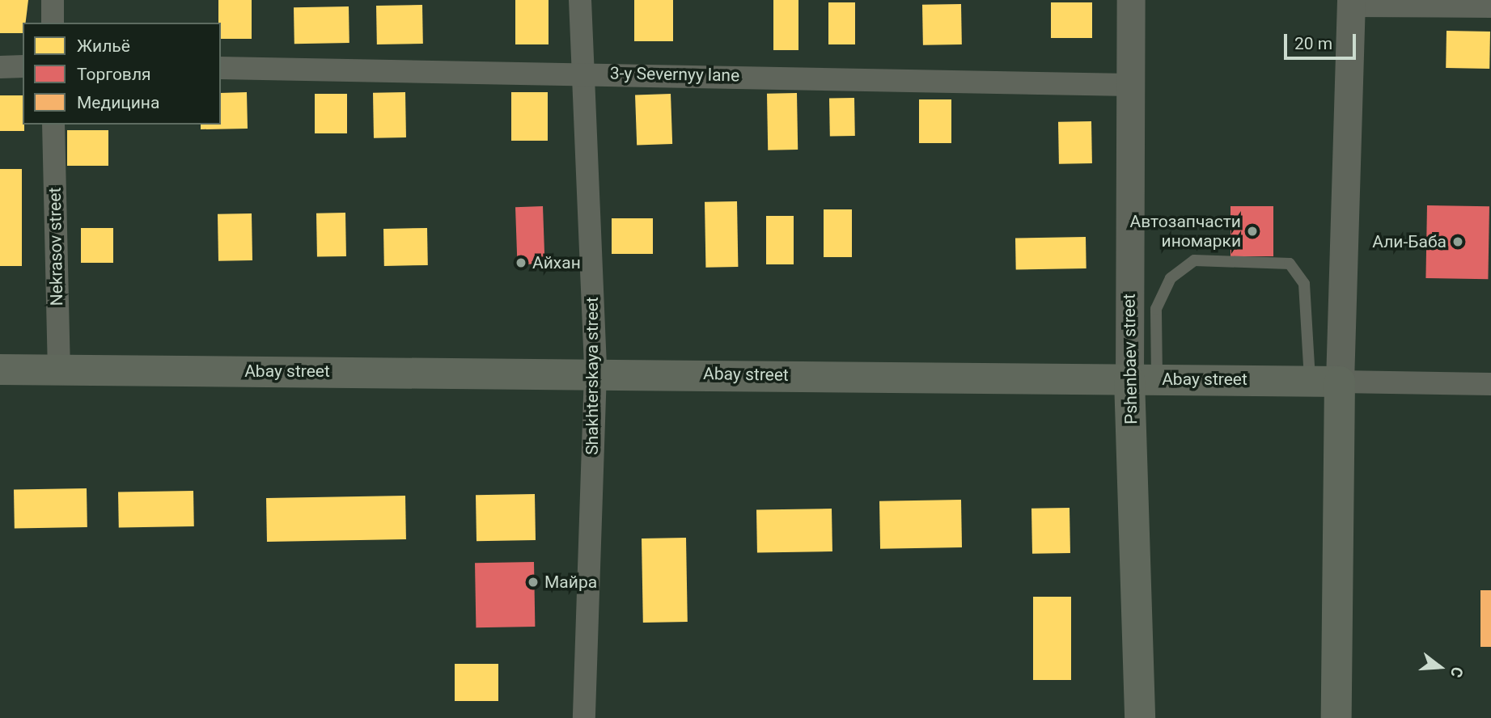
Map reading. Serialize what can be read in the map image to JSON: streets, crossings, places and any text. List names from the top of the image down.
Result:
{
  "streets": {
    "main road": ["Pshenbaev street", "Abay street"],
    "street": ["3-y Severnyy lane", "Nekrasov street", "Shakhterskaya street"]
  },
  "crossings": [
    ["3-y Severnyy lane", "Pshenbaev street"],
    ["3-y Severnyy lane", "Shakhterskaya street"],
    ["Nekrasov street", "Abay street"],
    ["Pshenbaev street", "Abay street"],
    ["Abay street", "Shakhterskaya street"]
  ],
  "places": [
    "Автозапчасти иномарки",
    "Али-Баба",
    "Айхан",
    "Майра"
  ],
  "legend": ["Жильё", "Торговля", "Медицина"],
  "scale_bar": "20 m",
  "north": "right"
}
